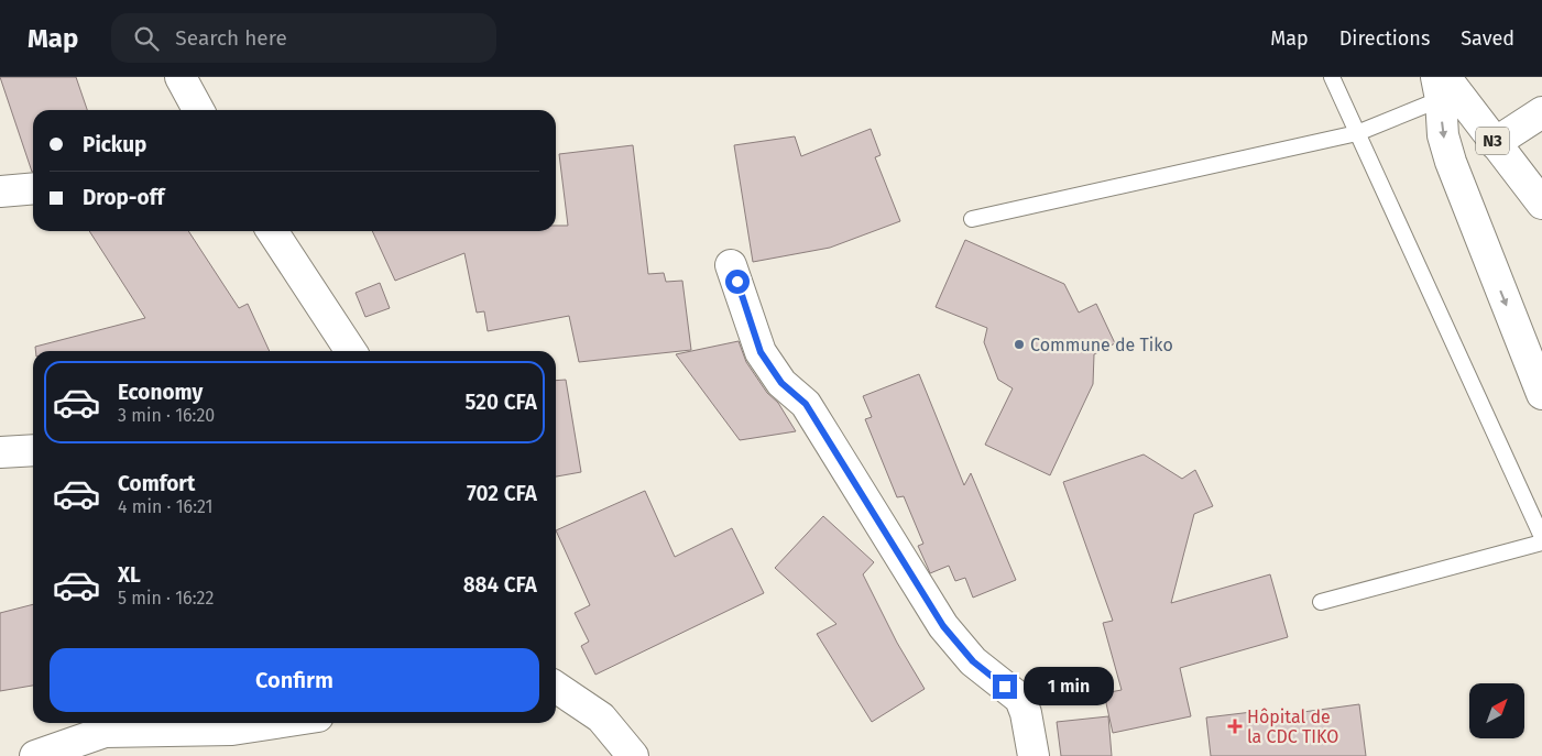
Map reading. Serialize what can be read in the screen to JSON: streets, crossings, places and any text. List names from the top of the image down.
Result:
{
  "streets": {
    "main road": ["N3"]
  },
  "places": {
    "other": ["Commune de Tiko"],
    "health": ["Hôpital de la CDC TIKO"]
  },
  "north": "top right",
  "page": {
    "header": "Map",
    "search": "Search here",
    "nav": ["Map", "Directions", "Saved"],
    "banner": ["Pickup", "Drop-off"],
    "list": [
      {
        "name": "Economy",
        "note": "3 min · 16:20",
        "value": "520 CFA"
      },
      {
        "name": "Comfort",
        "note": "4 min · 16:21",
        "value": "702 CFA"
      },
      {
        "name": "XL",
        "note": "5 min · 16:22",
        "value": "884 CFA"
      }
    ],
    "buttons": "Confirm",
    "bubble": "1 min"
  }
}
